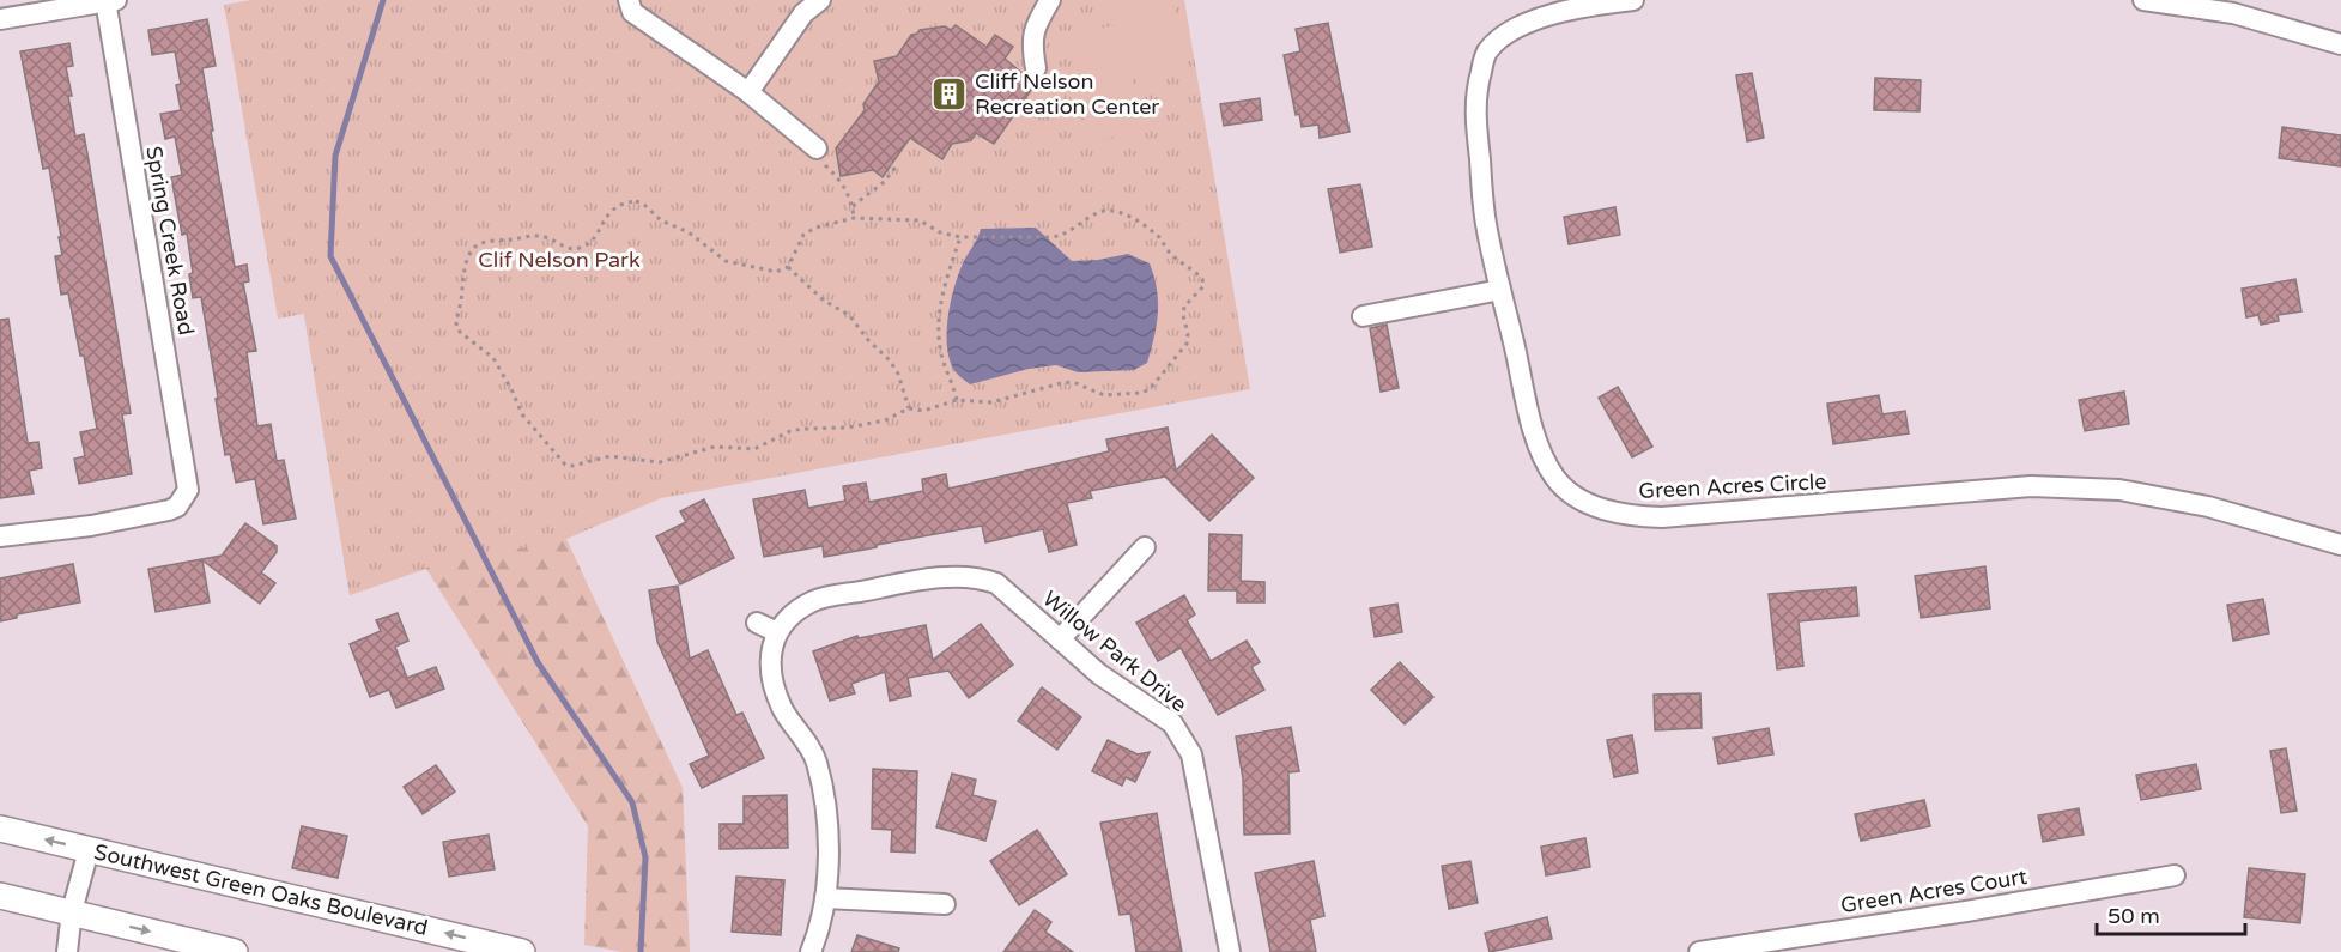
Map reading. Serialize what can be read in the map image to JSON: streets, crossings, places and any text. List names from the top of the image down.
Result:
{
  "streets": {
    "main road": ["Southwest Green Oaks Boulevard"],
    "street": [
      "Spring Creek Road",
      "Green Acres Circle",
      "Willow Park Drive",
      "Green Acres Court"
    ]
  },
  "parks": ["Clif Nelson Park"],
  "places": {
    "building": ["Cliff Nelson Recreation Center"]
  },
  "scale_bar": "50 m"
}
